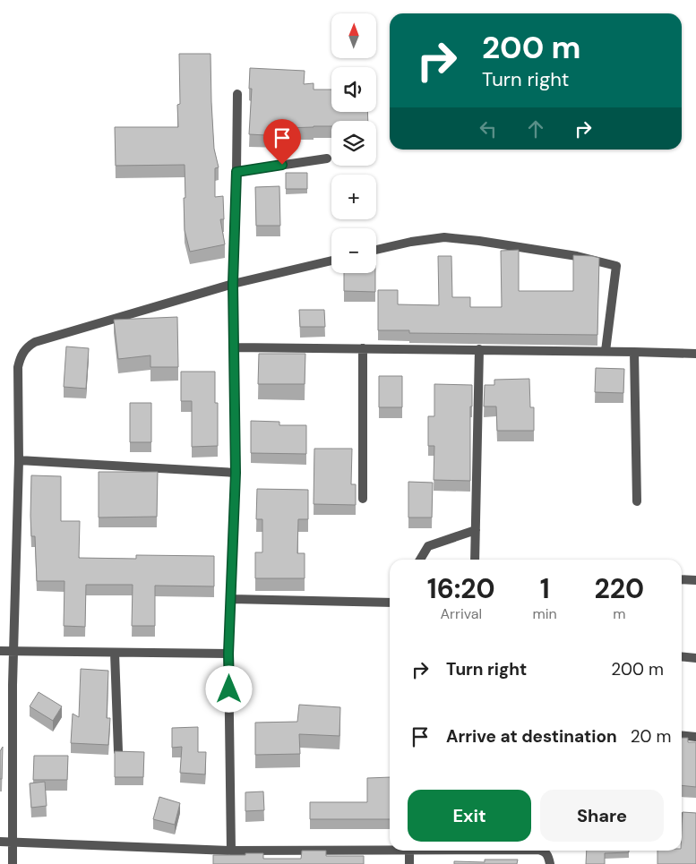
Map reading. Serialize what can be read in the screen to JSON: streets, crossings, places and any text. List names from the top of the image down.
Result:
{
  "north": "top",
  "page": {
    "map_buttons": ["+", "−"],
    "turn": ["200 m", "Turn right"],
    "eta": [
      "16:20",
      "Arrival",
      "1",
      "min",
      "220",
      "m"
    ],
    "list": [
      {
        "name": "Turn right",
        "value": "200 m"
      },
      {
        "name": "Arrive at destination",
        "value": "20 m"
      }
    ],
    "buttons": ["Exit", "Share"]
  }
}
